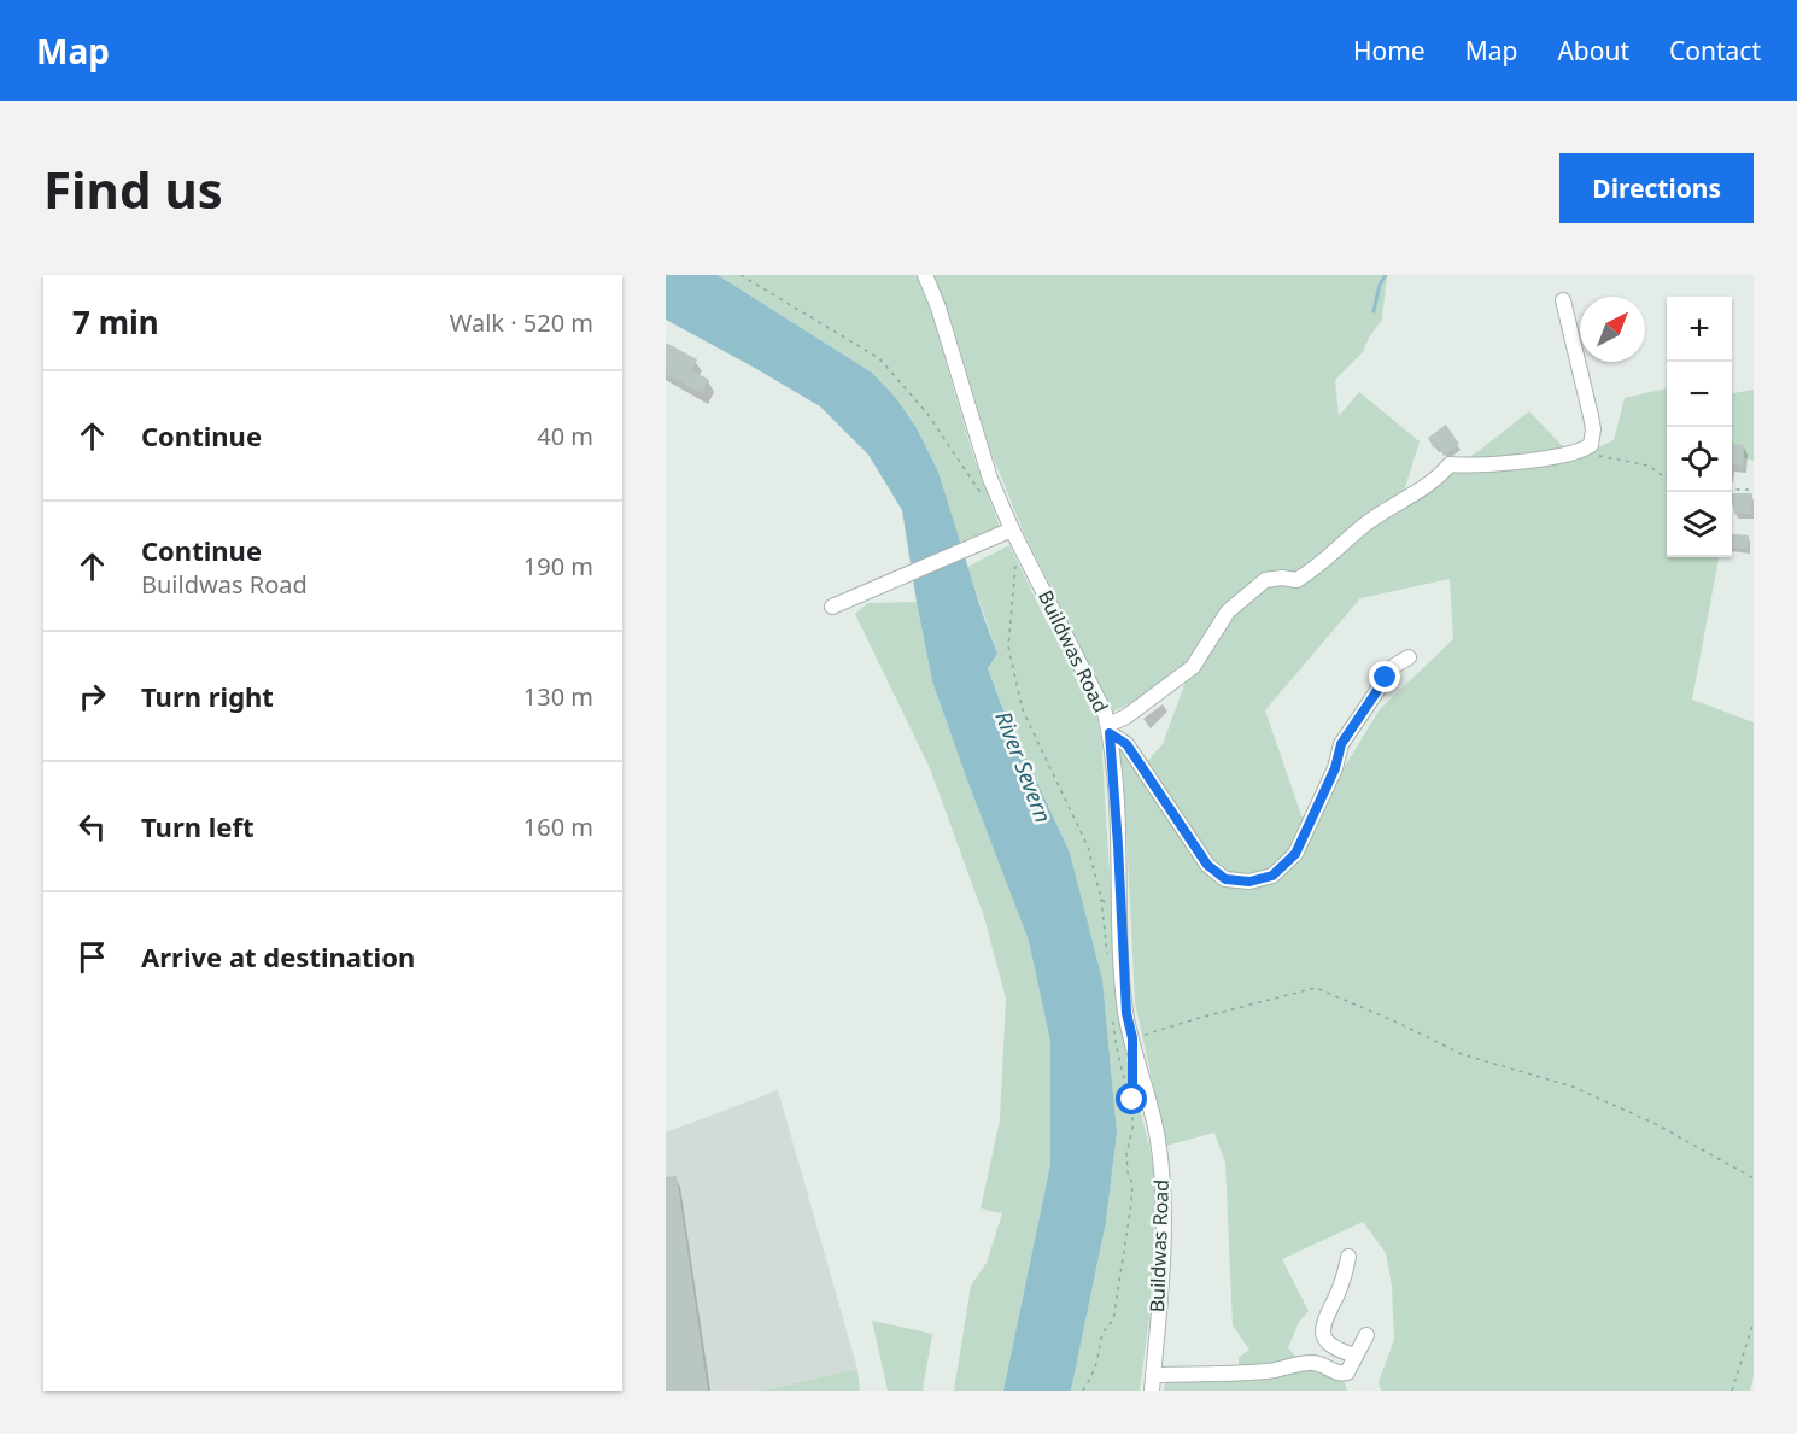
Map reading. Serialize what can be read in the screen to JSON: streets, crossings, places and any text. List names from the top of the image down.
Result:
{
  "streets": {
    "street": ["Buildwas Road"]
  },
  "water": ["River Severn"],
  "north": "top right",
  "page": {
    "header": "Map",
    "nav": [
      "Home",
      "Map",
      "About",
      "Contact"
    ],
    "buttons": "Directions",
    "title": "Find us",
    "heading": ["7 min", "Walk · 520 m"],
    "map_buttons": ["+", "−"],
    "list": [
      ["Continue", "40 m"],
      ["Continue", "Buildwas Road", "190 m"],
      ["Turn right", "130 m"],
      ["Turn left", "160 m"],
      "Arrive at destination"
    ]
  }
}
